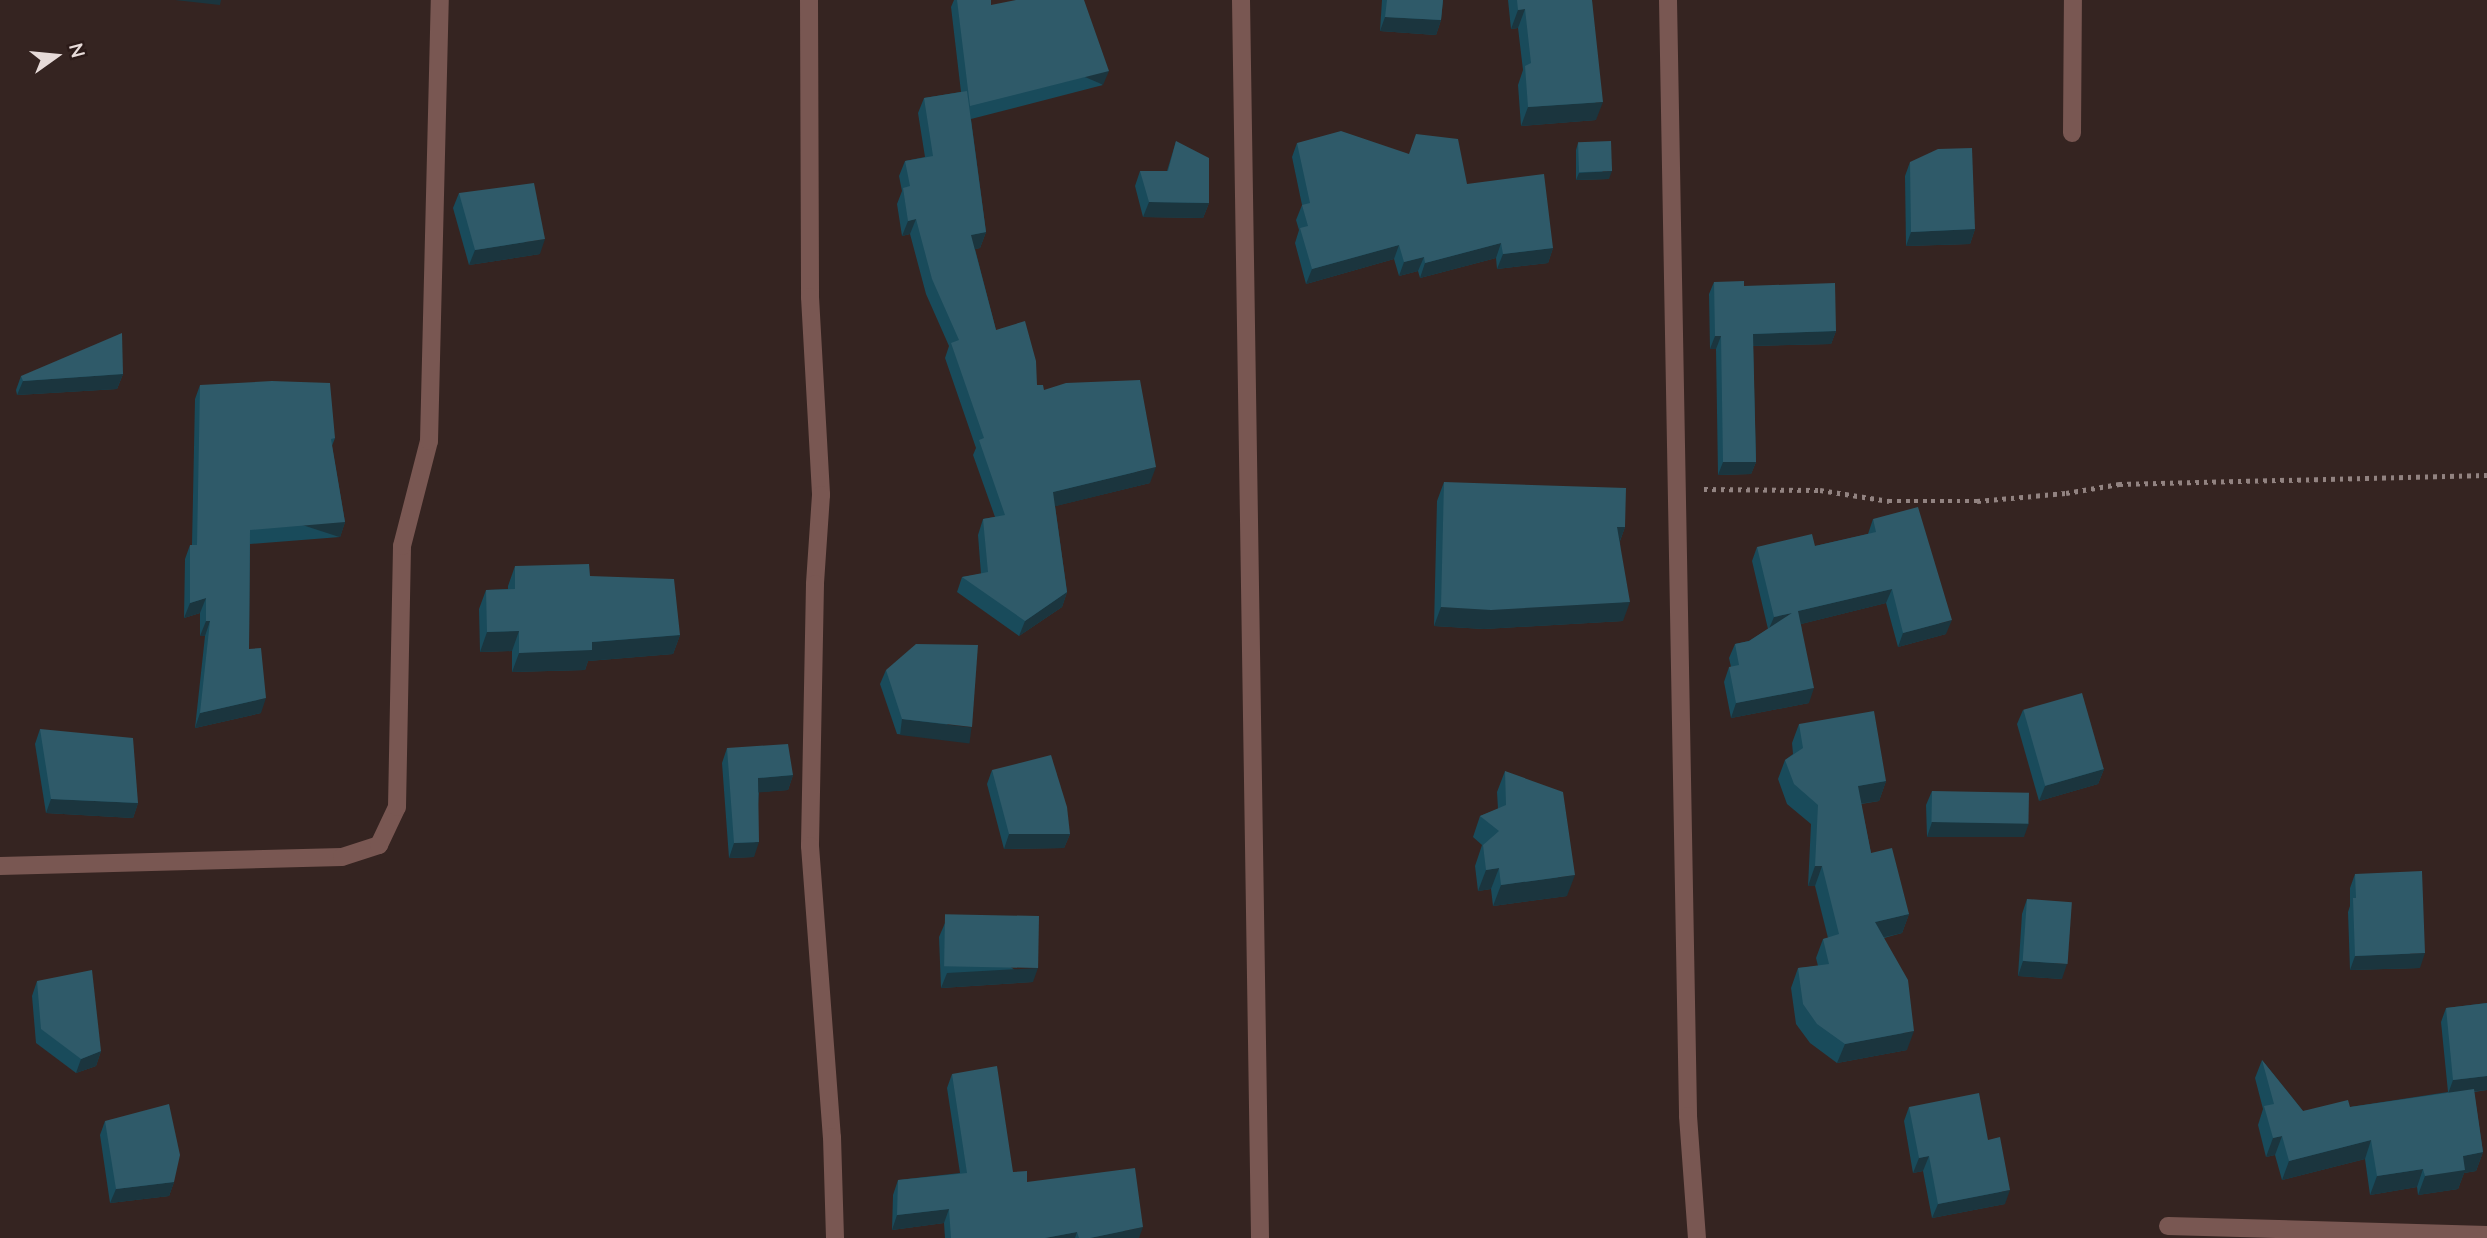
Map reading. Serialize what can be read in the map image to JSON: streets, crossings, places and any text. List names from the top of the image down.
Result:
{
  "north": "right"
}
